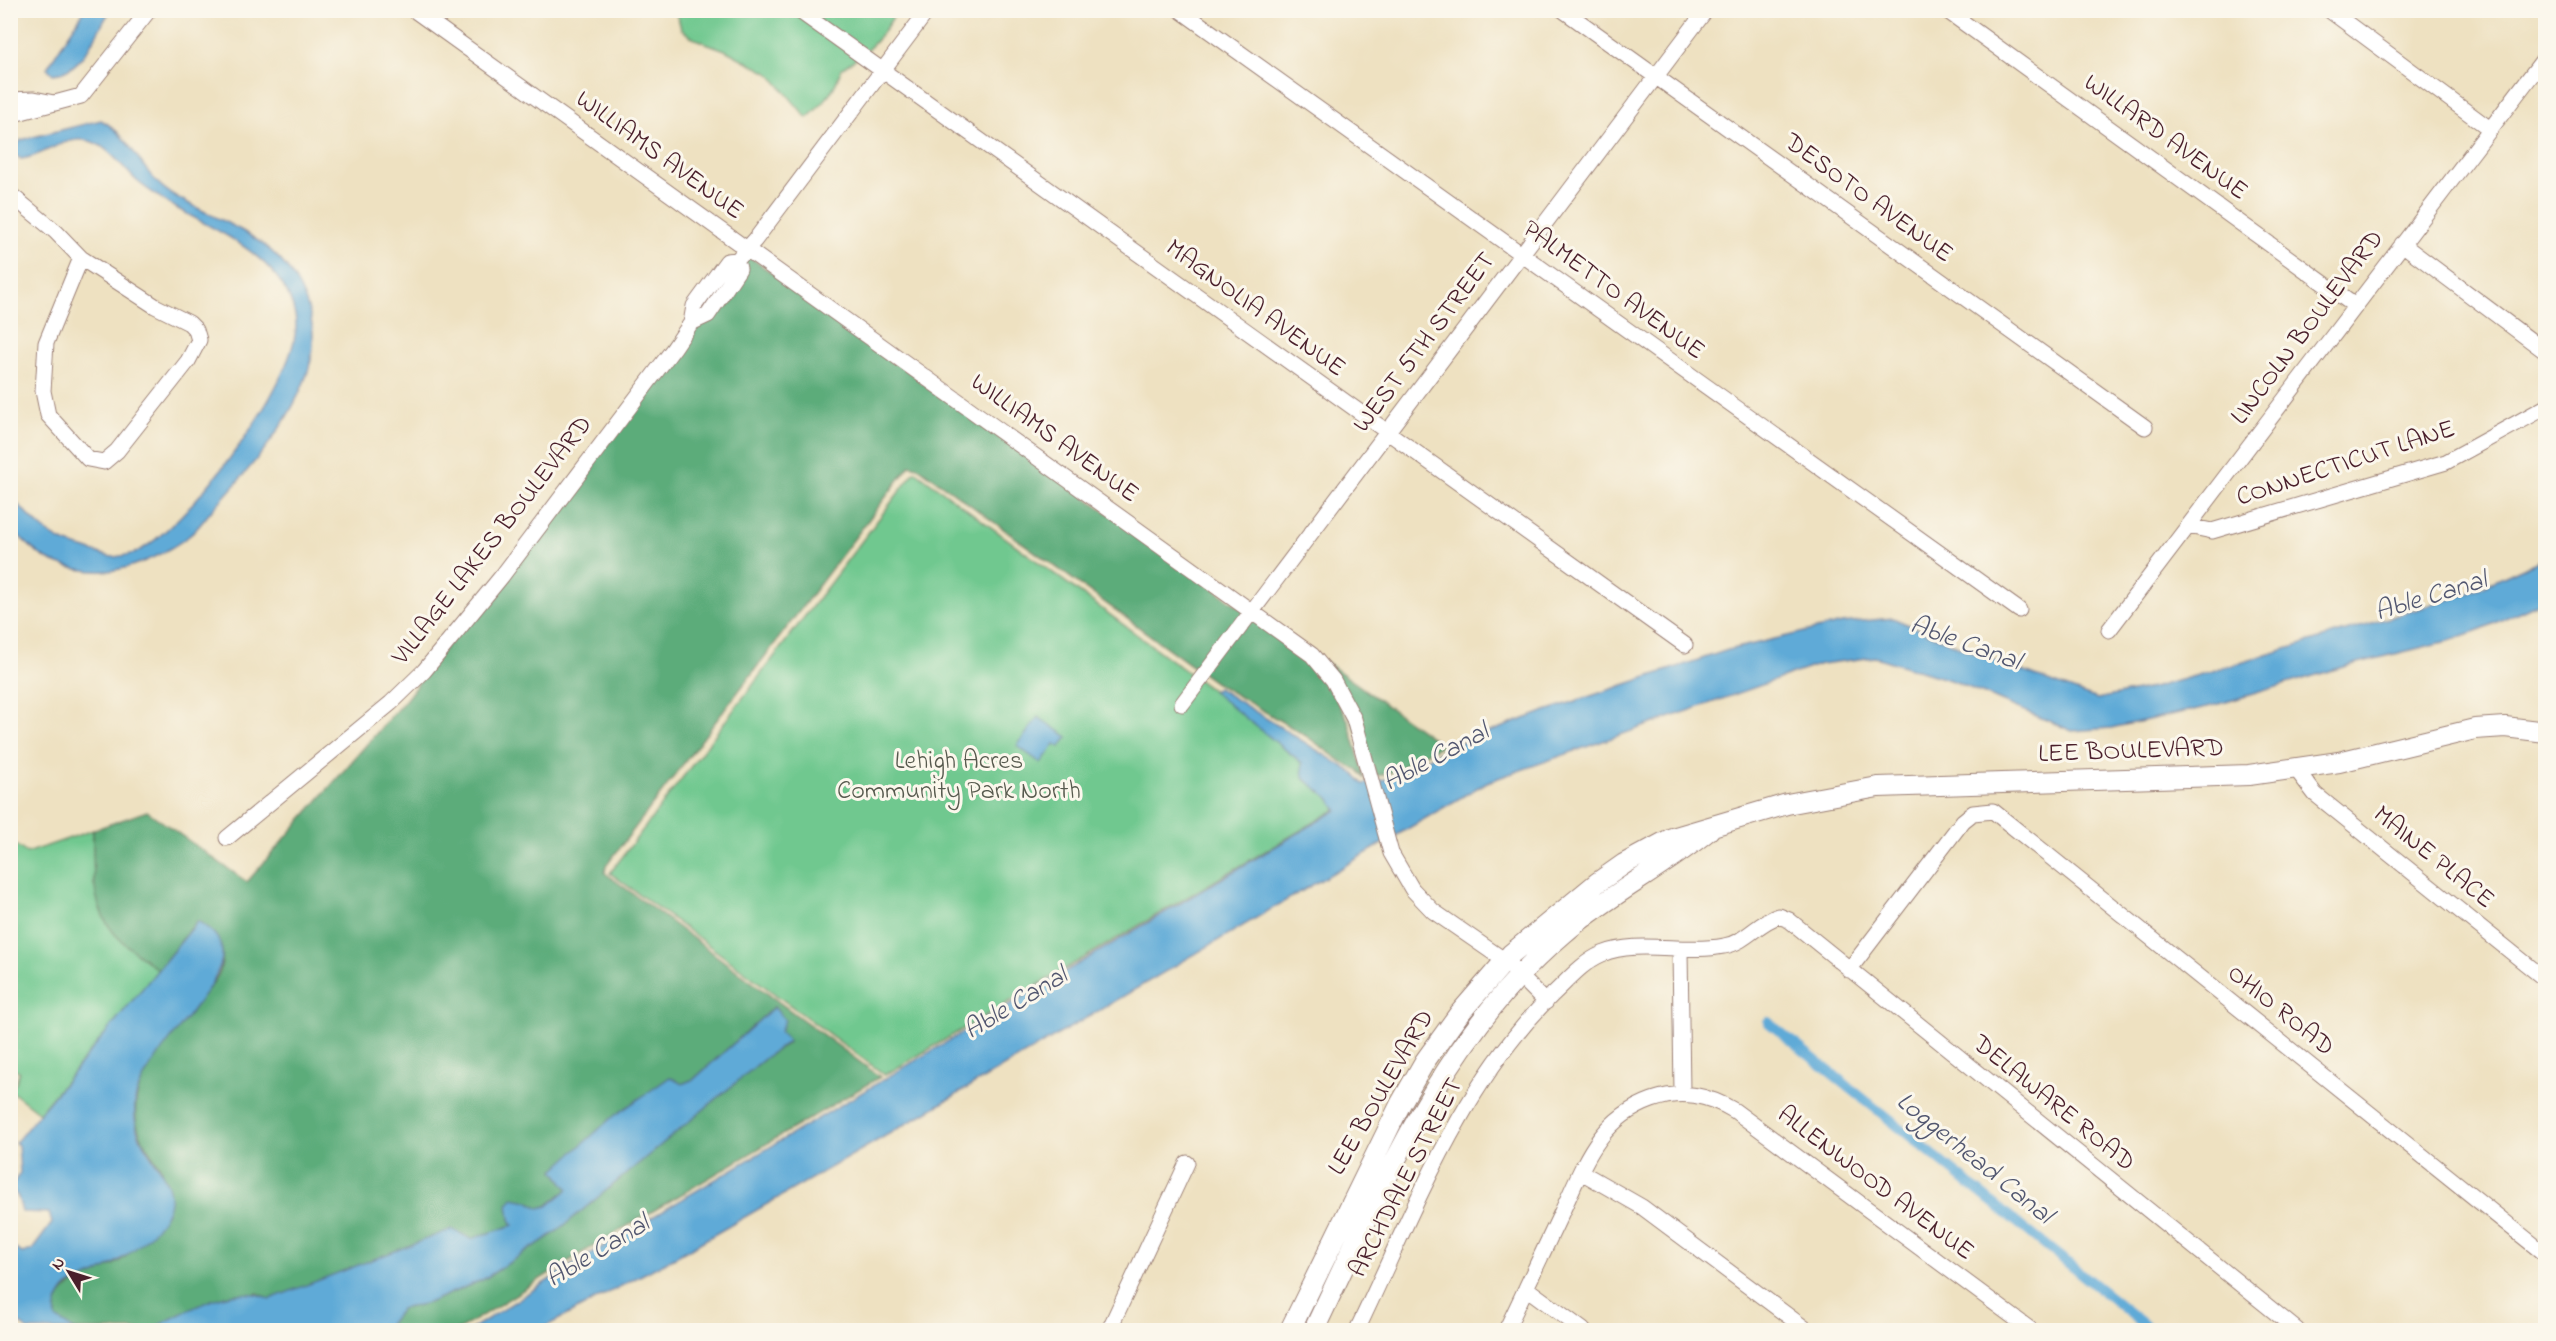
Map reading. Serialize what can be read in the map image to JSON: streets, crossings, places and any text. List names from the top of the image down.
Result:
{
  "streets": {
    "main road": ["LEE BOULEVARD"],
    "street": [
      "WILLARD AVENUE",
      "WILLIAMS AVENUE",
      "DESOTO AVENUE",
      "PALMETTO AVENUE",
      "MAGNOLIA AVENUE",
      "LINCOLN BOULEVARD",
      "WEST 5TH STREET",
      "CONNECTICUT LANE",
      "VILLAGE LAKES BOULEVARD",
      "MAINE PLACE",
      "OHIO ROAD",
      "DELAWARE ROAD",
      "ARCHDALE STREET",
      "ALLENWOOD AVENUE"
    ]
  },
  "crossings": [
    ["WILLARD AVENUE", "LINCOLN BOULEVARD"],
    ["WILLIAMS AVENUE", "WEST 5TH STREET"],
    ["WILLIAMS AVENUE", "VILLAGE LAKES BOULEVARD"],
    ["WILLIAMS AVENUE", "LEE BOULEVARD"],
    ["WILLIAMS AVENUE", "ARCHDALE STREET"],
    ["DESOTO AVENUE", "WEST 5TH STREET"],
    ["PALMETTO AVENUE", "WEST 5TH STREET"],
    ["MAGNOLIA AVENUE", "WEST 5TH STREET"],
    ["LINCOLN BOULEVARD", "CONNECTICUT LANE"],
    ["LEE BOULEVARD", "MAINE PLACE"],
    ["OHIO ROAD", "DELAWARE ROAD"],
    ["DELAWARE ROAD", "ARCHDALE STREET"]
  ],
  "water": ["Able Canal", "Loggerhead Canal"],
  "parks": ["Lehigh Acres Community Park North"],
  "north": "top left"
}
